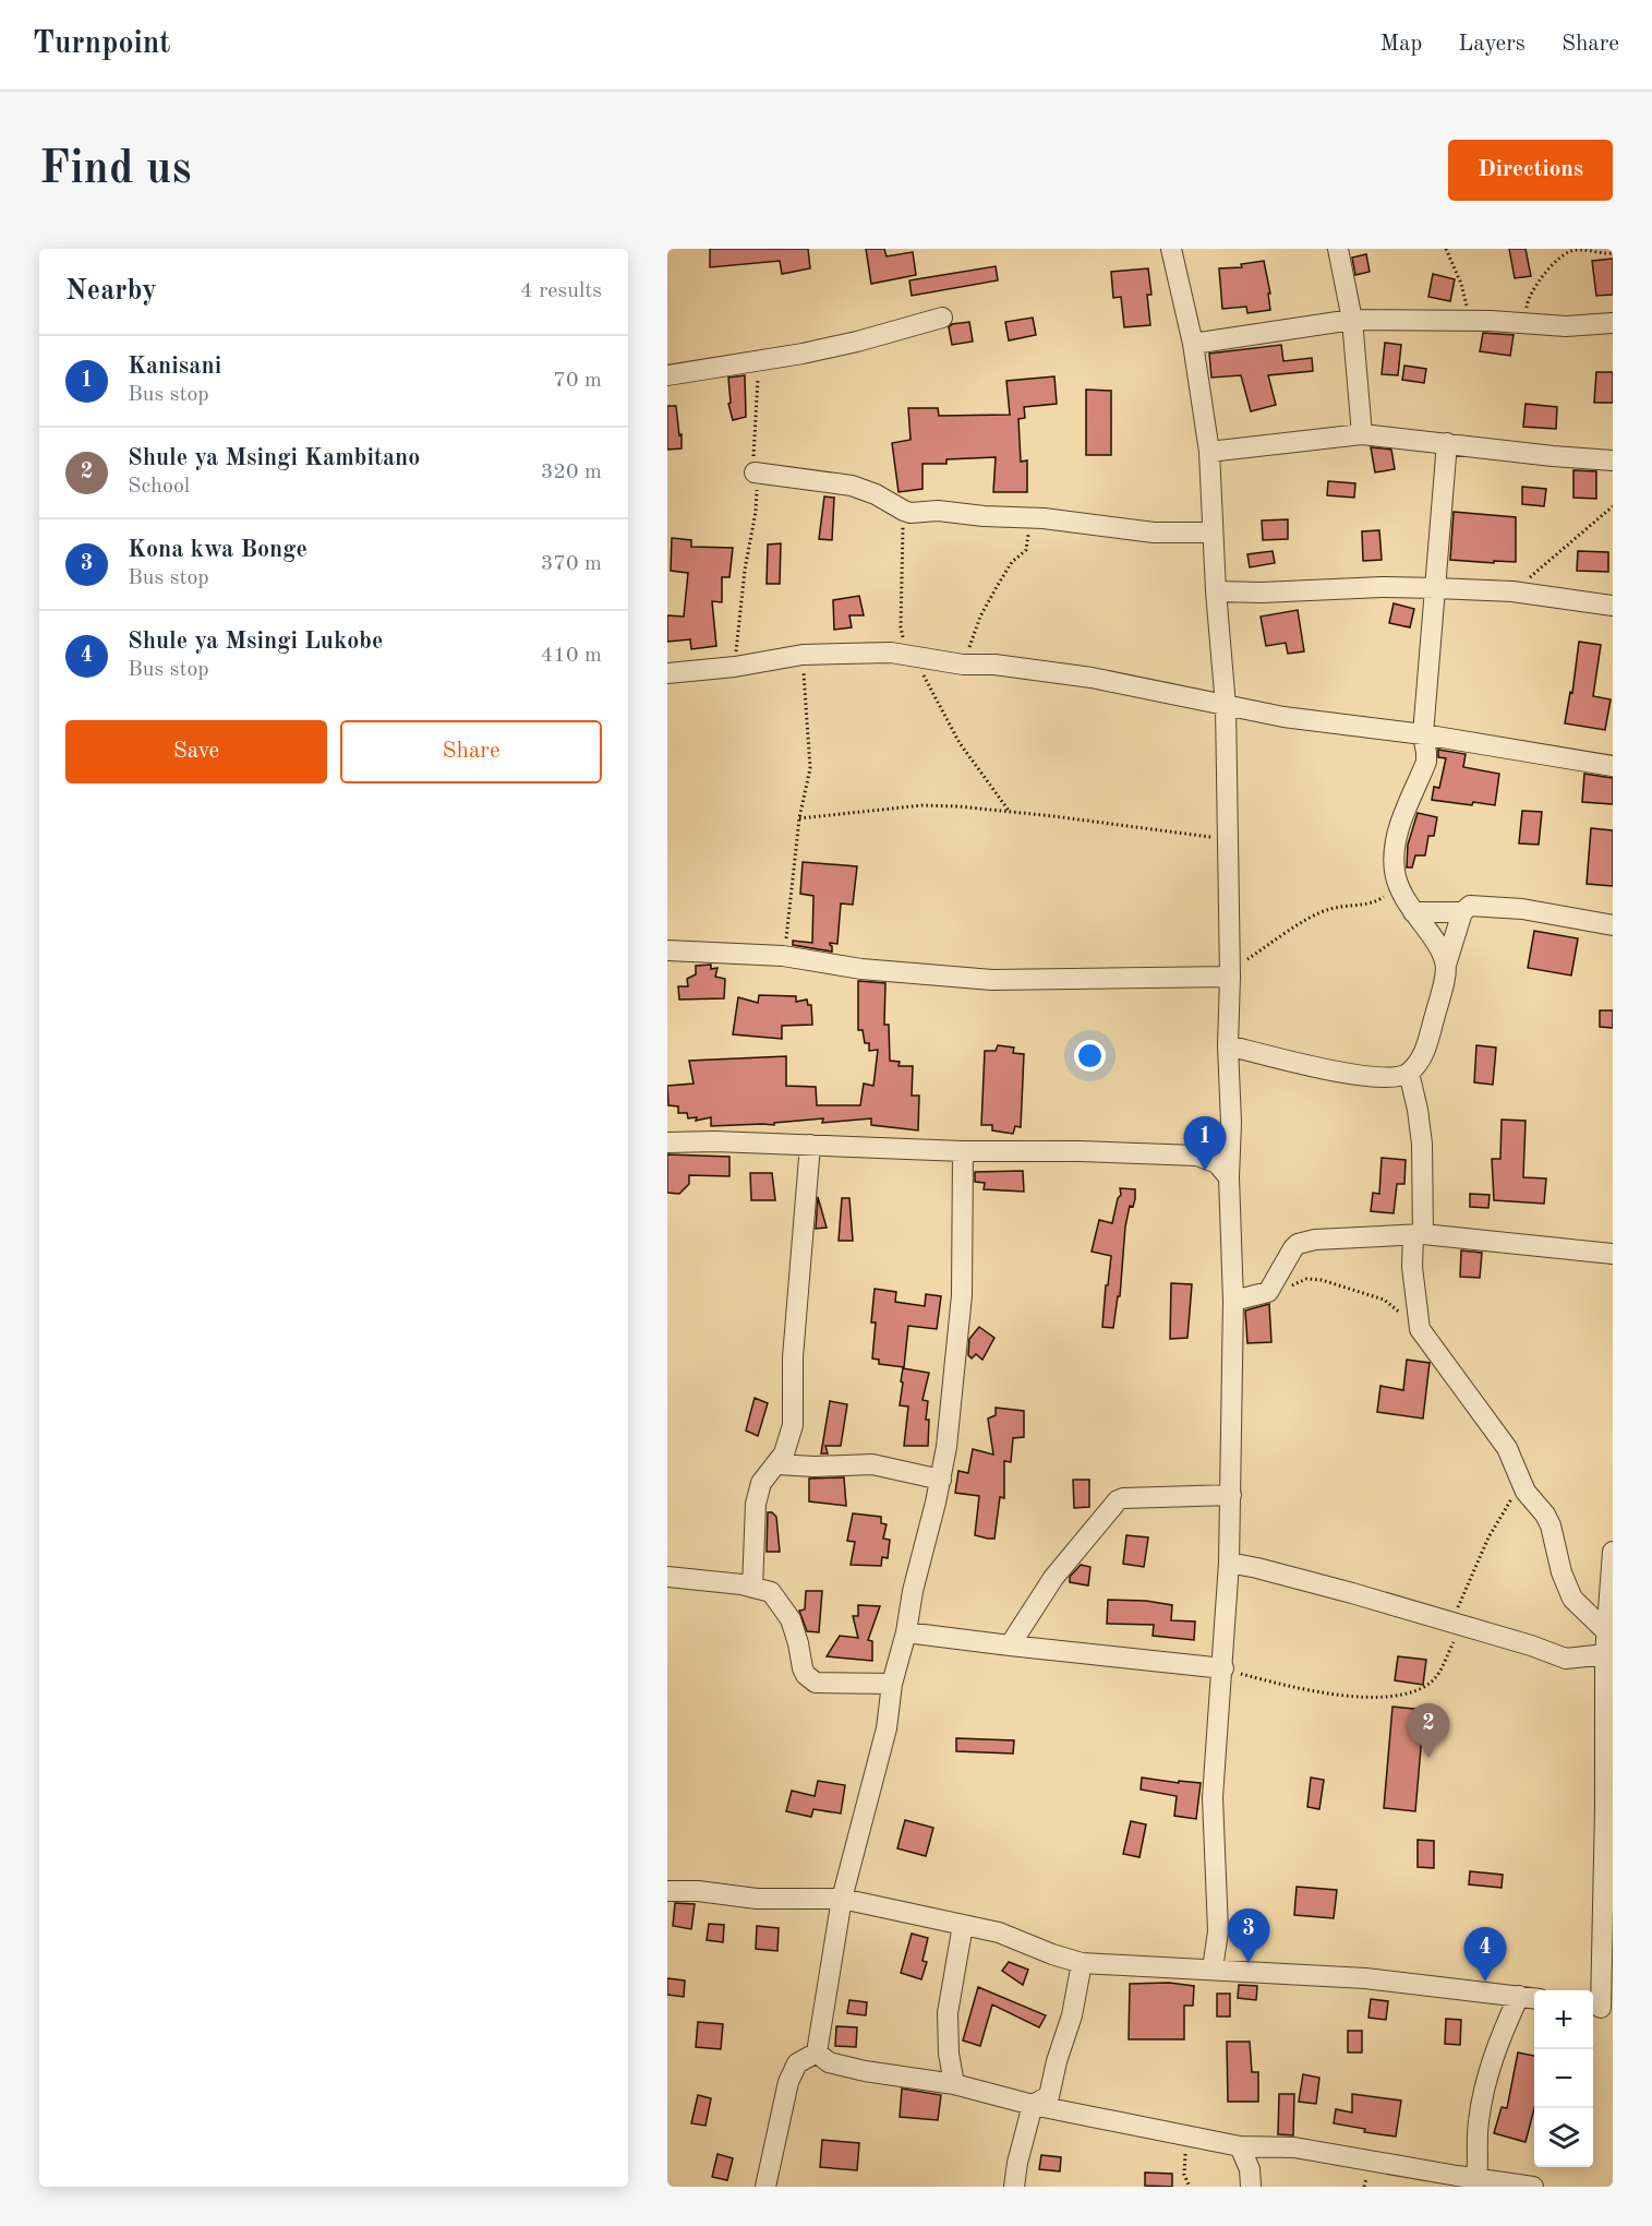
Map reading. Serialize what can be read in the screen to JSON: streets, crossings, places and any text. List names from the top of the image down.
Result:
{
  "page": {
    "header": "Turnpoint",
    "nav": ["Map", "Layers", "Share"],
    "buttons": [
      "Directions",
      ["Save", "Share"]
    ],
    "title": "Find us",
    "heading": ["Nearby", "4 results"],
    "list": [
      {
        "mark": "1",
        "name": "Kanisani",
        "note": "Bus stop",
        "value": "70 m"
      },
      {
        "mark": "2",
        "name": "Shule ya Msingi Kambitano",
        "note": "School",
        "value": "320 m"
      },
      {
        "mark": "3",
        "name": "Kona kwa Bonge",
        "note": "Bus stop",
        "value": "370 m"
      },
      {
        "mark": "4",
        "name": "Shule ya Msingi Lukobe",
        "note": "Bus stop",
        "value": "410 m"
      }
    ],
    "pins": [
      "1",
      "2",
      "3",
      "4"
    ],
    "map_buttons": ["+", "−"]
  }
}
